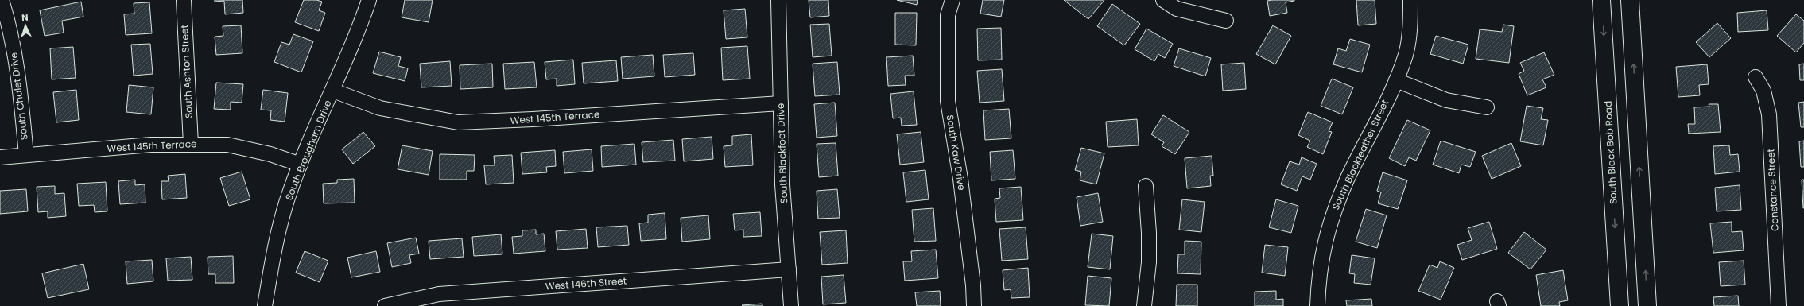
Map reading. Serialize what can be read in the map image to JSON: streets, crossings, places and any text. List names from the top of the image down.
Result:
{
  "streets": {
    "main road": ["South Black Bob Road"],
    "street": [
      "South Ashton Street",
      "South Chalet Drive",
      "West 145th Terrace",
      "South Brougham Drive",
      "South Kaw Drive",
      "South Blackfoot Drive",
      "South Blackfeather Street",
      "Constance Street",
      "West 146th Street"
    ]
  },
  "crossings": [
    ["South Ashton Street", "West 145th Terrace"],
    ["South Chalet Drive", "West 145th Terrace"],
    ["West 145th Terrace", "South Brougham Drive"],
    ["West 145th Terrace", "South Blackfoot Drive"],
    ["South Blackfoot Drive", "West 146th Street"]
  ],
  "north": "top"
}
